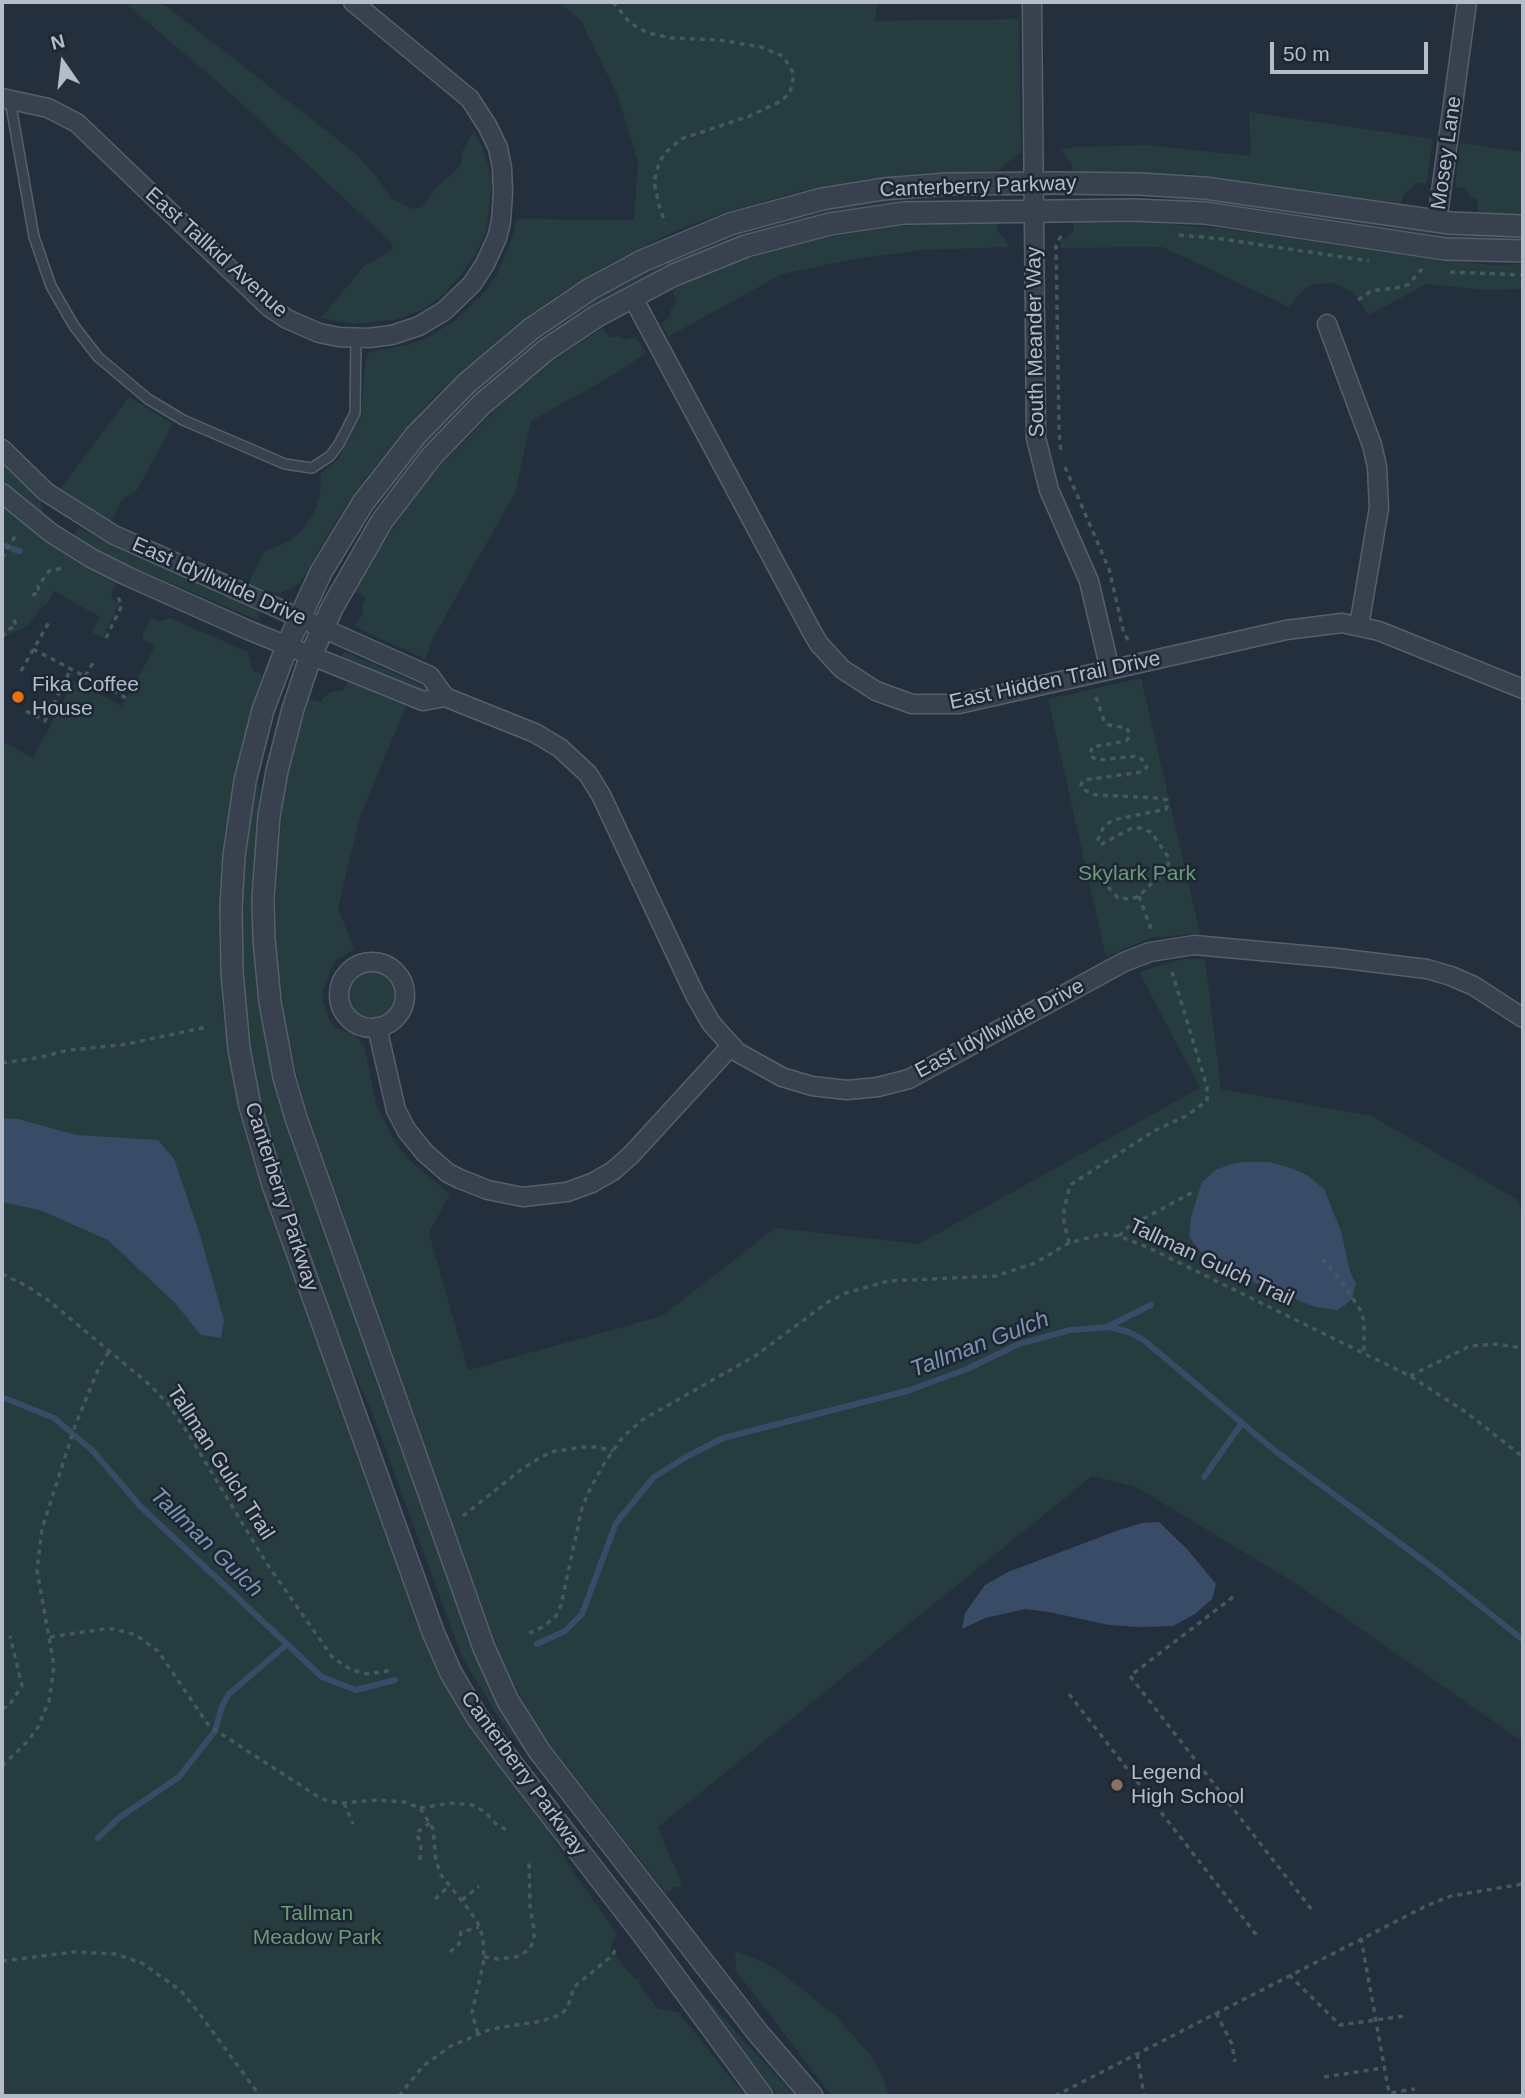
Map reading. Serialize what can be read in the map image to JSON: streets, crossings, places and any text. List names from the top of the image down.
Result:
{
  "streets": {
    "street": [
      "Mosey Lane",
      "Canterberry Parkway",
      "East Tallkid Avenue",
      "South Meander Way",
      "East Idyllwilde Drive",
      "East Hidden Trail Drive"
    ],
    "path": ["Tallman Gulch Trail"]
  },
  "crossings": [
    ["Mosey Lane", "Canterberry Parkway"],
    ["Canterberry Parkway", "South Meander Way"],
    ["Canterberry Parkway", "East Idyllwilde Drive"],
    ["Canterberry Parkway", "East Hidden Trail Drive"],
    ["South Meander Way", "East Hidden Trail Drive"]
  ],
  "water": ["Tallman Gulch"],
  "parks": ["Skylark Park", "Tallman Meadow Park"],
  "places": ["Fika Coffee House", "Legend High School"],
  "scale_bar": "50 m",
  "north": "top"
}
